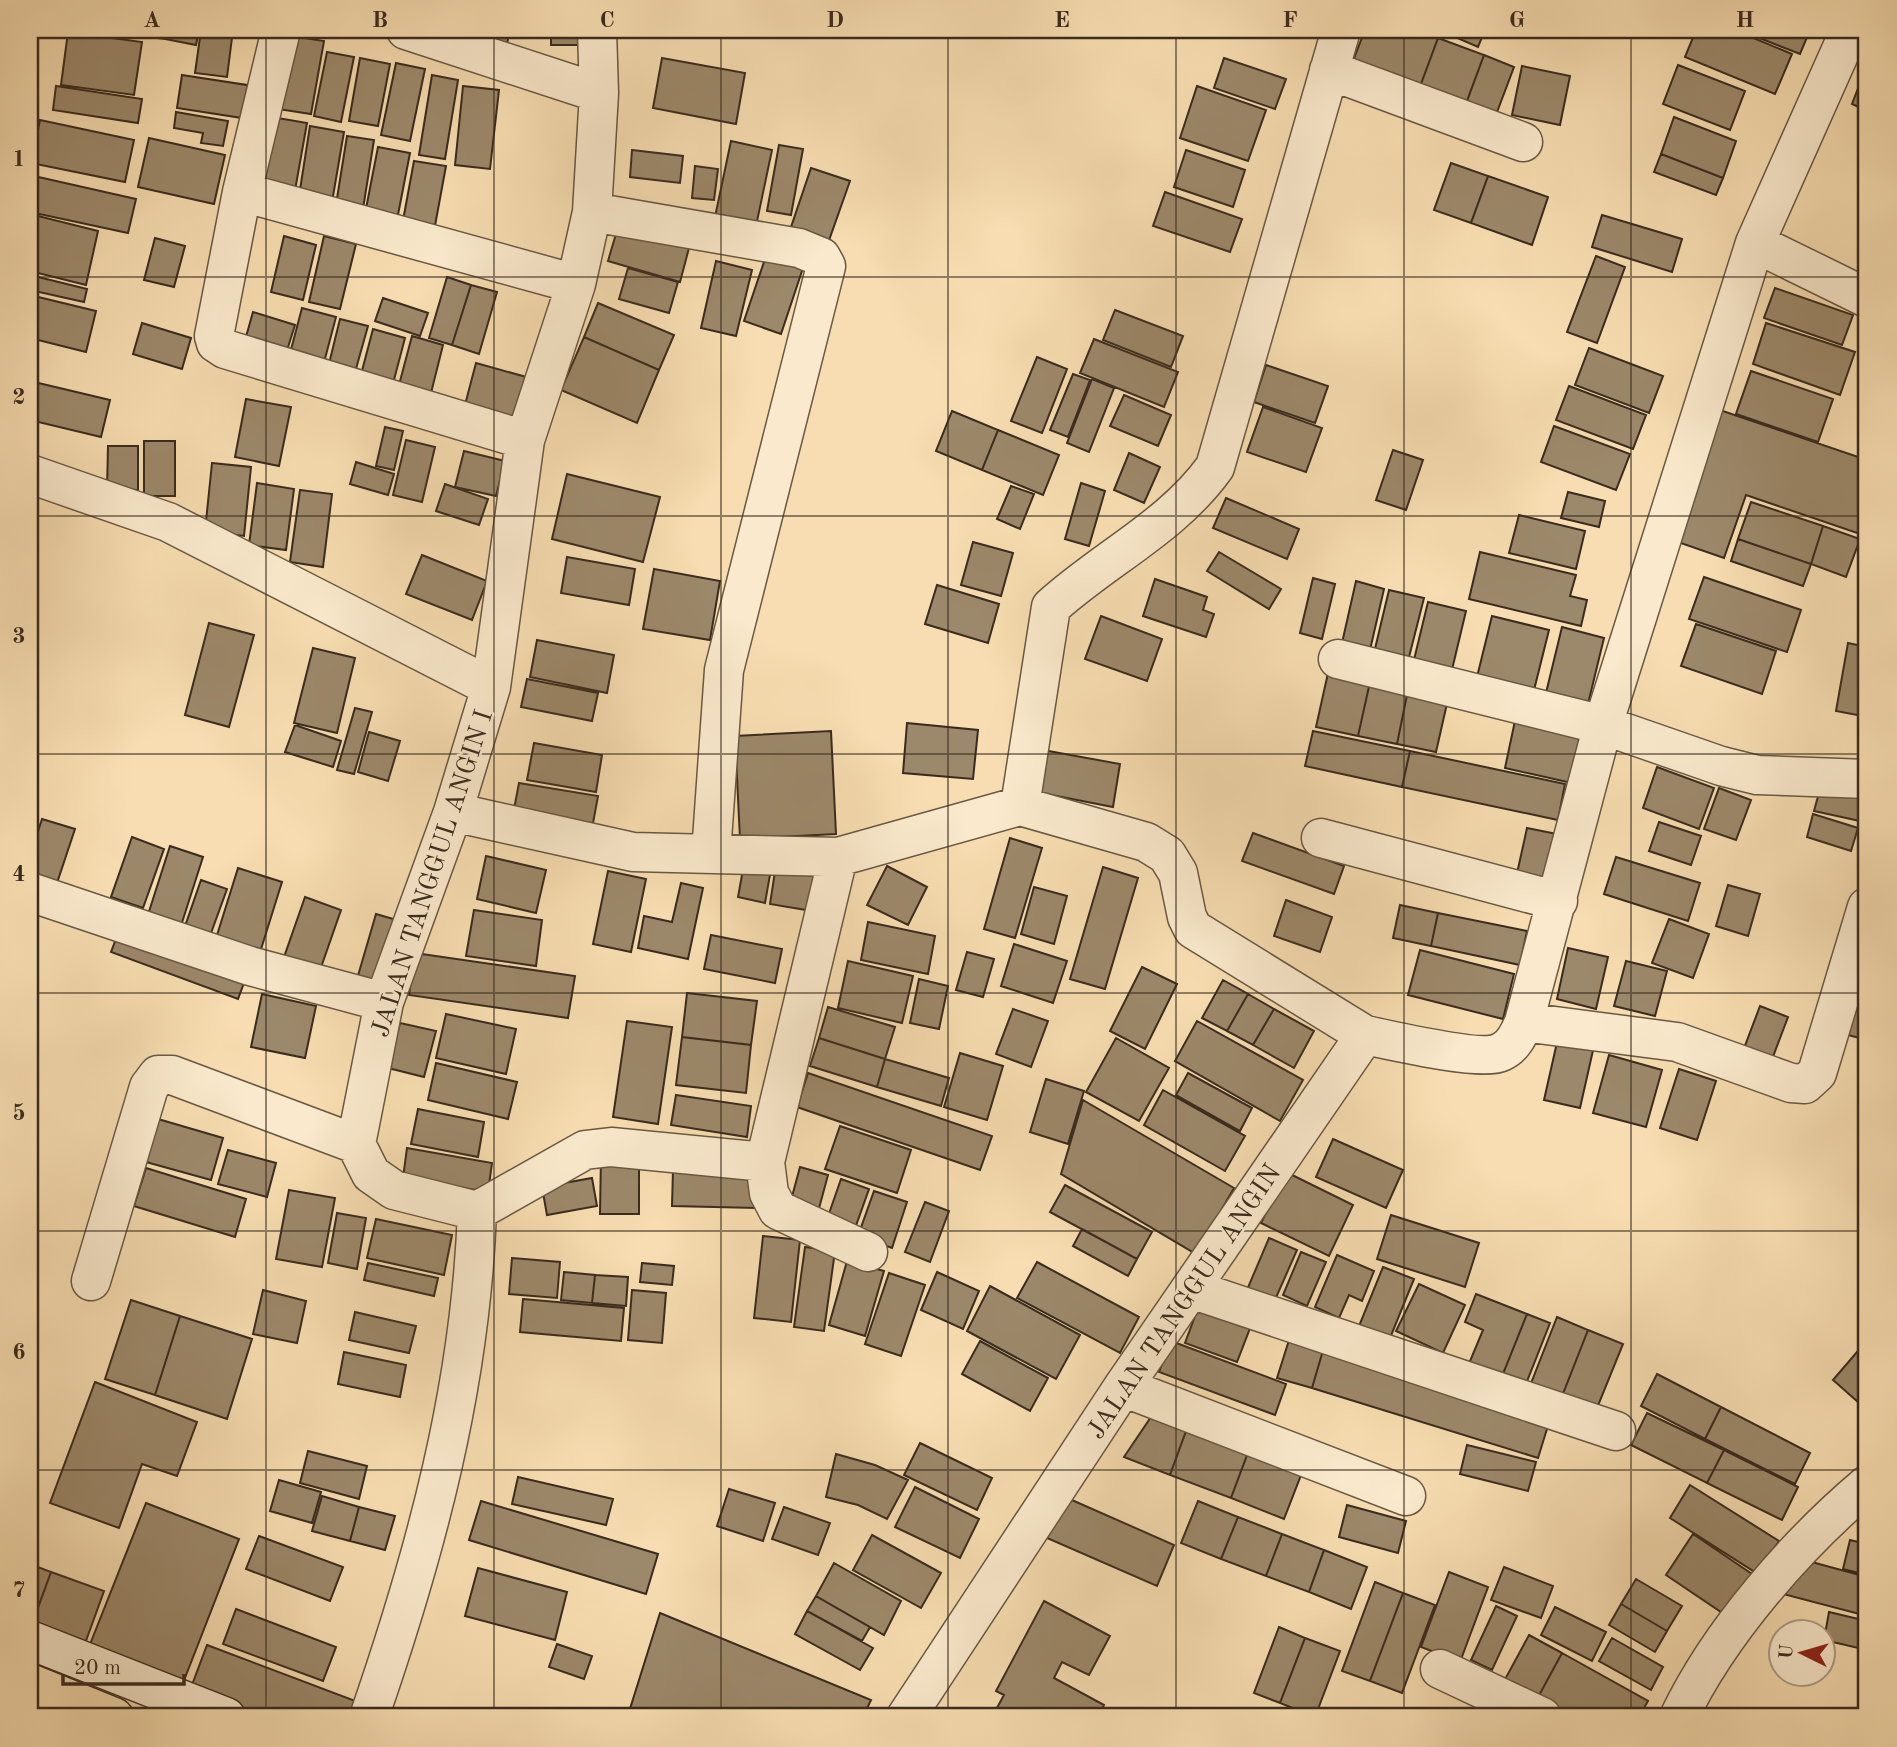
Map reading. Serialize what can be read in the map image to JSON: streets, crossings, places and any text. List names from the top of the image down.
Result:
{
  "streets": {
    "street": ["JALAN TANGGUL ANGIN I", "JALAN TANGGUL ANGIN"]
  },
  "scale_bar": "20 m",
  "north": "left",
  "grid": {
    "columns": [
      "A",
      "B",
      "C",
      "D",
      "E",
      "F",
      "G",
      "H"
    ],
    "rows": [
      "1",
      "2",
      "3",
      "4",
      "5",
      "6",
      "7"
    ]
  }
}
